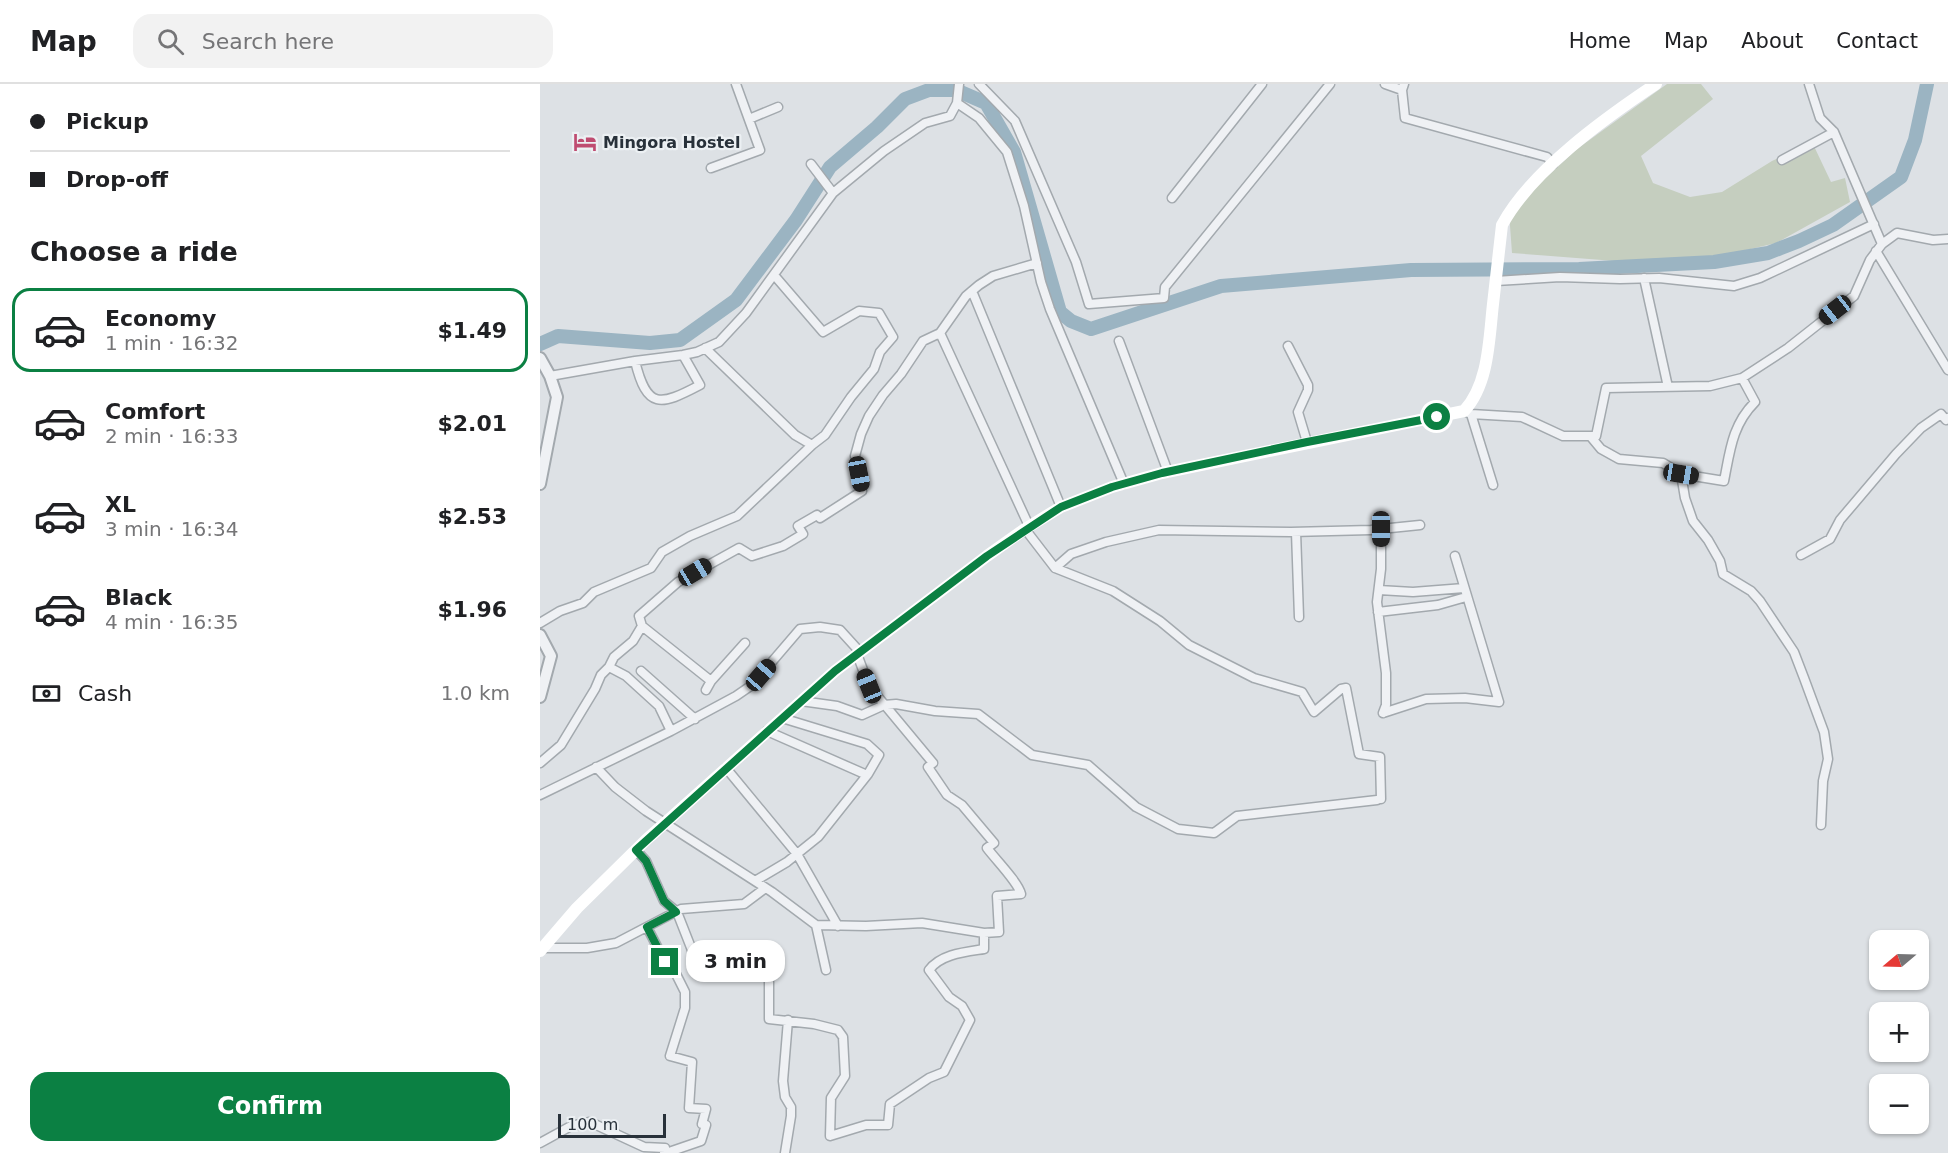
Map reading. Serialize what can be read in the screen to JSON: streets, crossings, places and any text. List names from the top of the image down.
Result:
{
  "places": {
    "hotel": ["Mingora Hostel"]
  },
  "scale_bar": "100 m",
  "north": "left",
  "page": {
    "header": "Map",
    "search": "Search here",
    "nav": [
      "Home",
      "Map",
      "About",
      "Contact"
    ],
    "banner": ["Pickup", "Drop-off"],
    "heading": "Choose a ride",
    "list": [
      {
        "name": "Economy",
        "note": "1 min · 16:32",
        "value": "$1.49"
      },
      {
        "name": "Comfort",
        "note": "2 min · 16:33",
        "value": "$2.01"
      },
      {
        "name": "XL",
        "note": "3 min · 16:34",
        "value": "$2.53"
      },
      {
        "name": "Black",
        "note": "4 min · 16:35",
        "value": "$1.96"
      }
    ],
    "pay": ["Cash", "1.0 km"],
    "map_buttons": ["+", "−"],
    "bubble": "3 min",
    "buttons": "Confirm",
    "scale": "100 m"
  }
}
